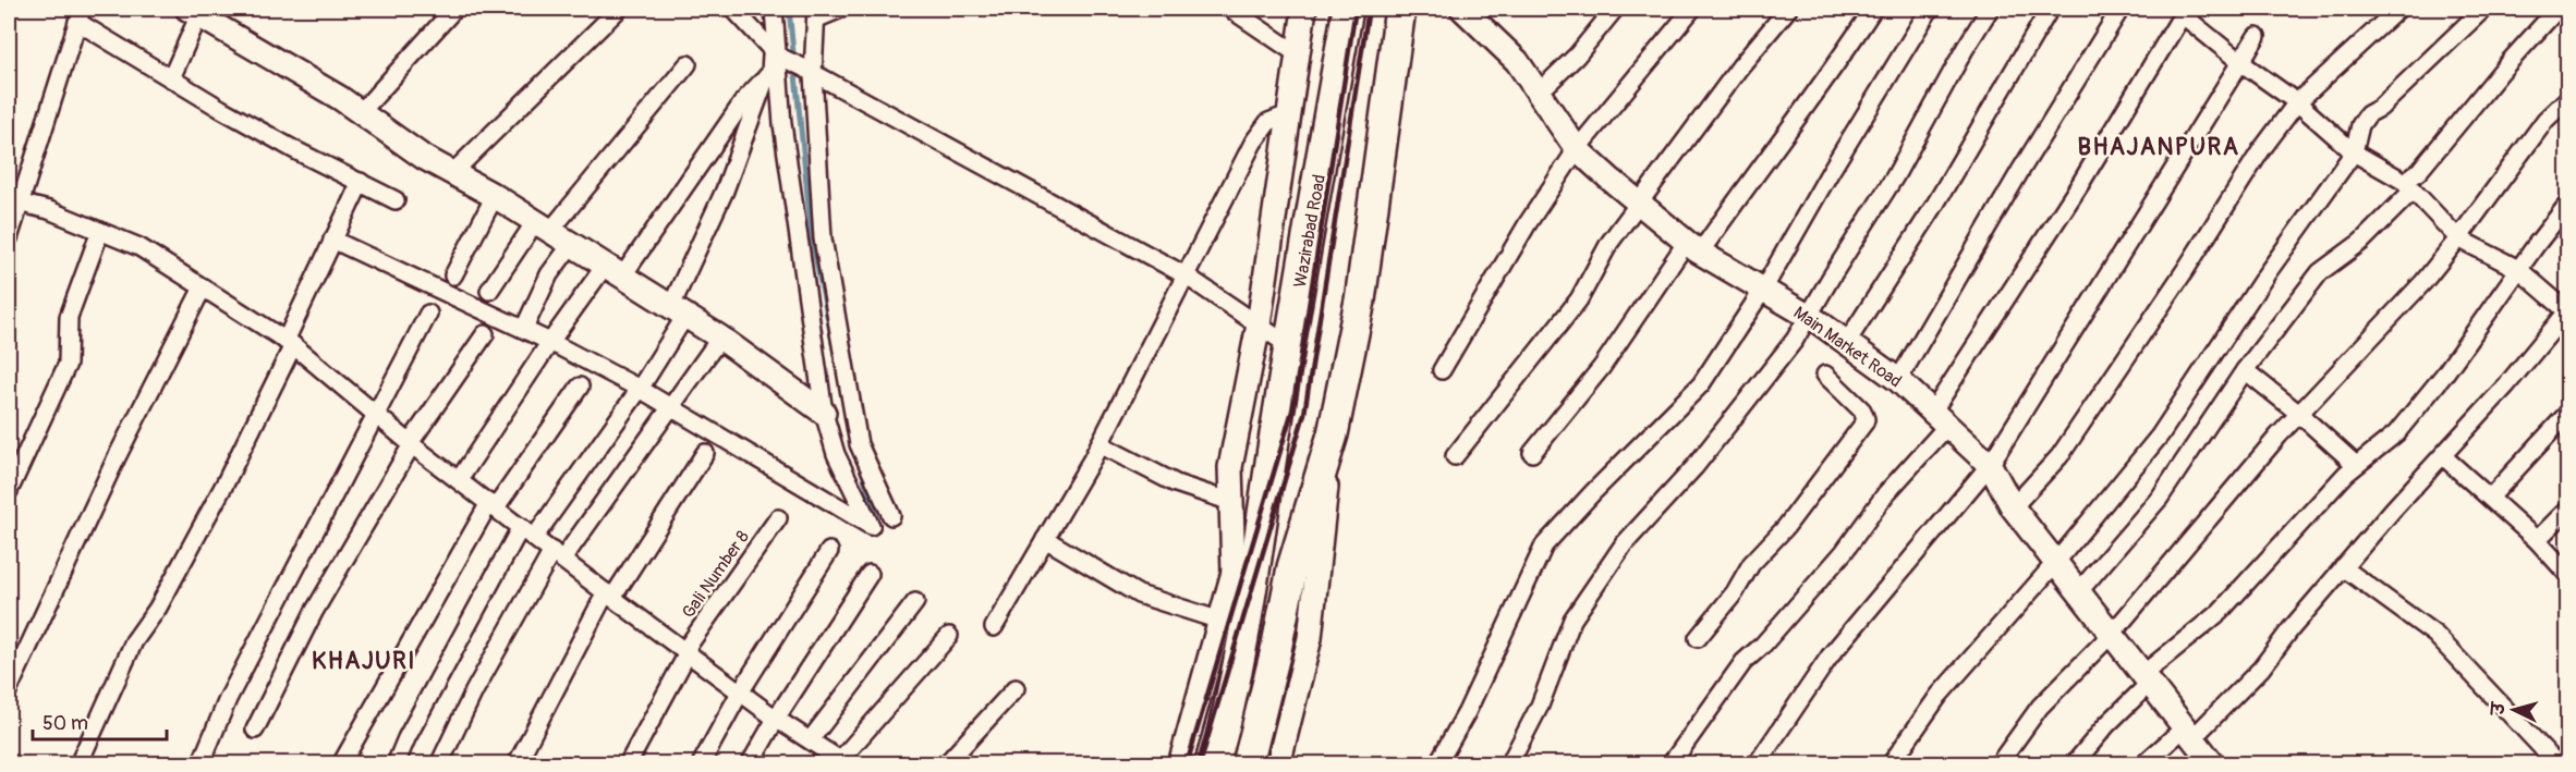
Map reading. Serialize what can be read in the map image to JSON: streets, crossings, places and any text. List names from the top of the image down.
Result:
{
  "streets": {
    "highway": ["Wazirabad Road"],
    "street": ["Main Market Road", "Gali Number 8"]
  },
  "districts": ["BHAJANPURA", "KHAJURI"],
  "scale_bar": "50 m",
  "north": "left"
}
